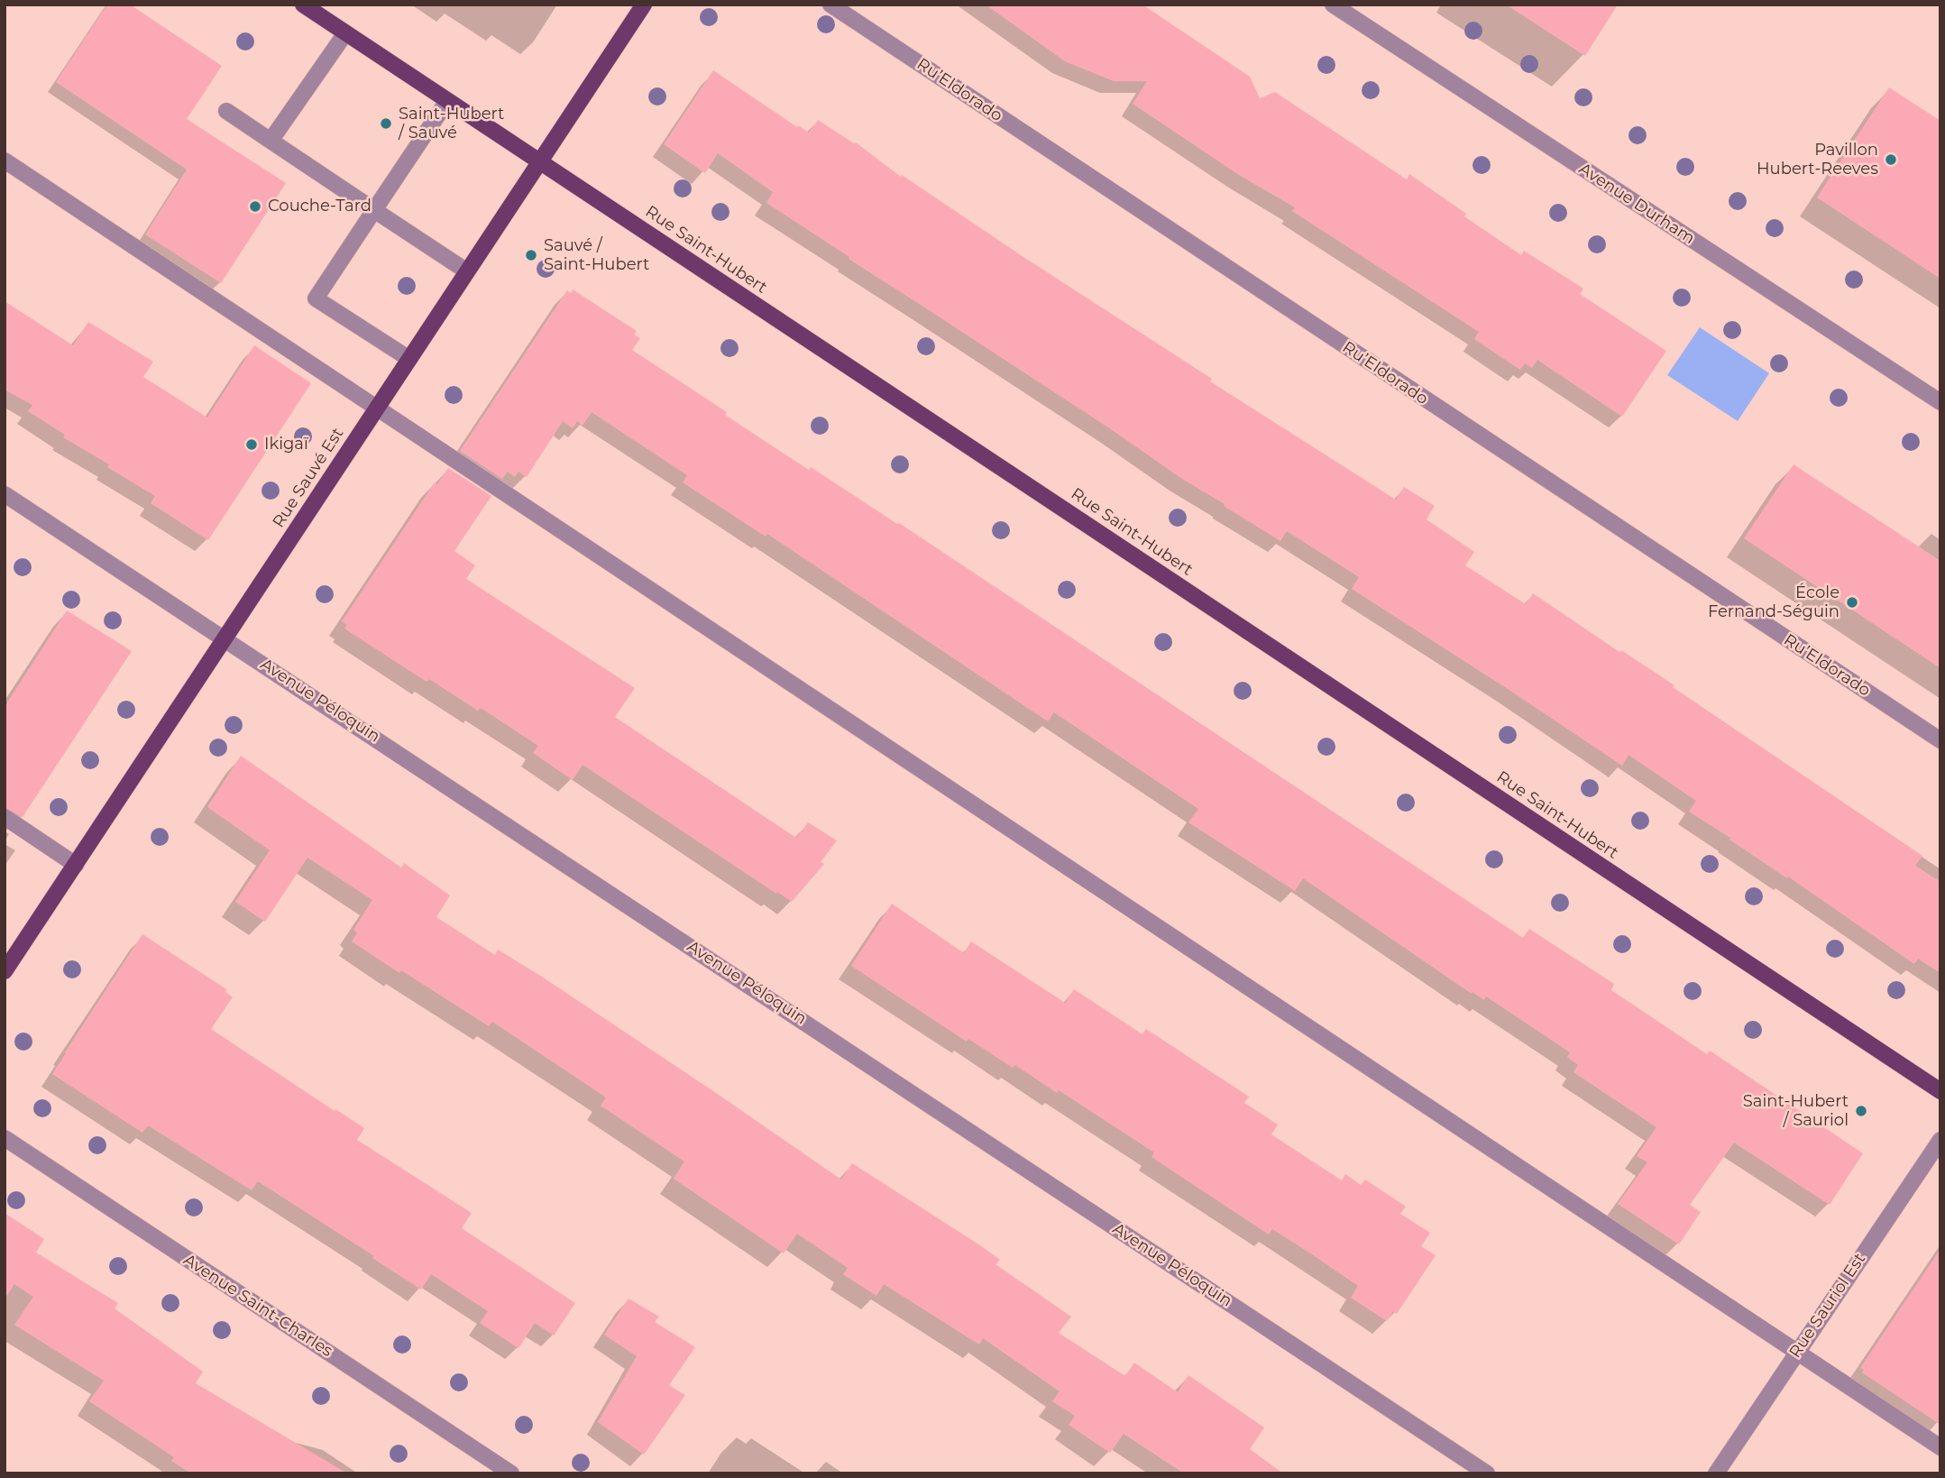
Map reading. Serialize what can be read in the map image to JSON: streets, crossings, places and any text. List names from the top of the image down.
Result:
{
  "streets": {
    "main road": ["Rue Saint-Hubert", "Rue Sauvé Est"],
    "street": [
      "Ru’Eldorado",
      "Avenue Durham",
      "Avenue Péloquin",
      "Avenue Saint-Charles",
      "Rue Sauriol Est"
    ]
  },
  "crossings": [
    ["Rue Saint-Hubert", "Rue Sauvé Est"],
    ["Rue Sauvé Est", "Avenue Péloquin"]
  ],
  "places": [
    "Saint-Hubert / Sauvé",
    "Pavillon Hubert-Reeves",
    "Couche-Tard",
    "Sauvé / Saint-Hubert",
    "Ikigaï",
    "École Fernand-Séguin",
    "Saint-Hubert / Sauriol"
  ]
}
